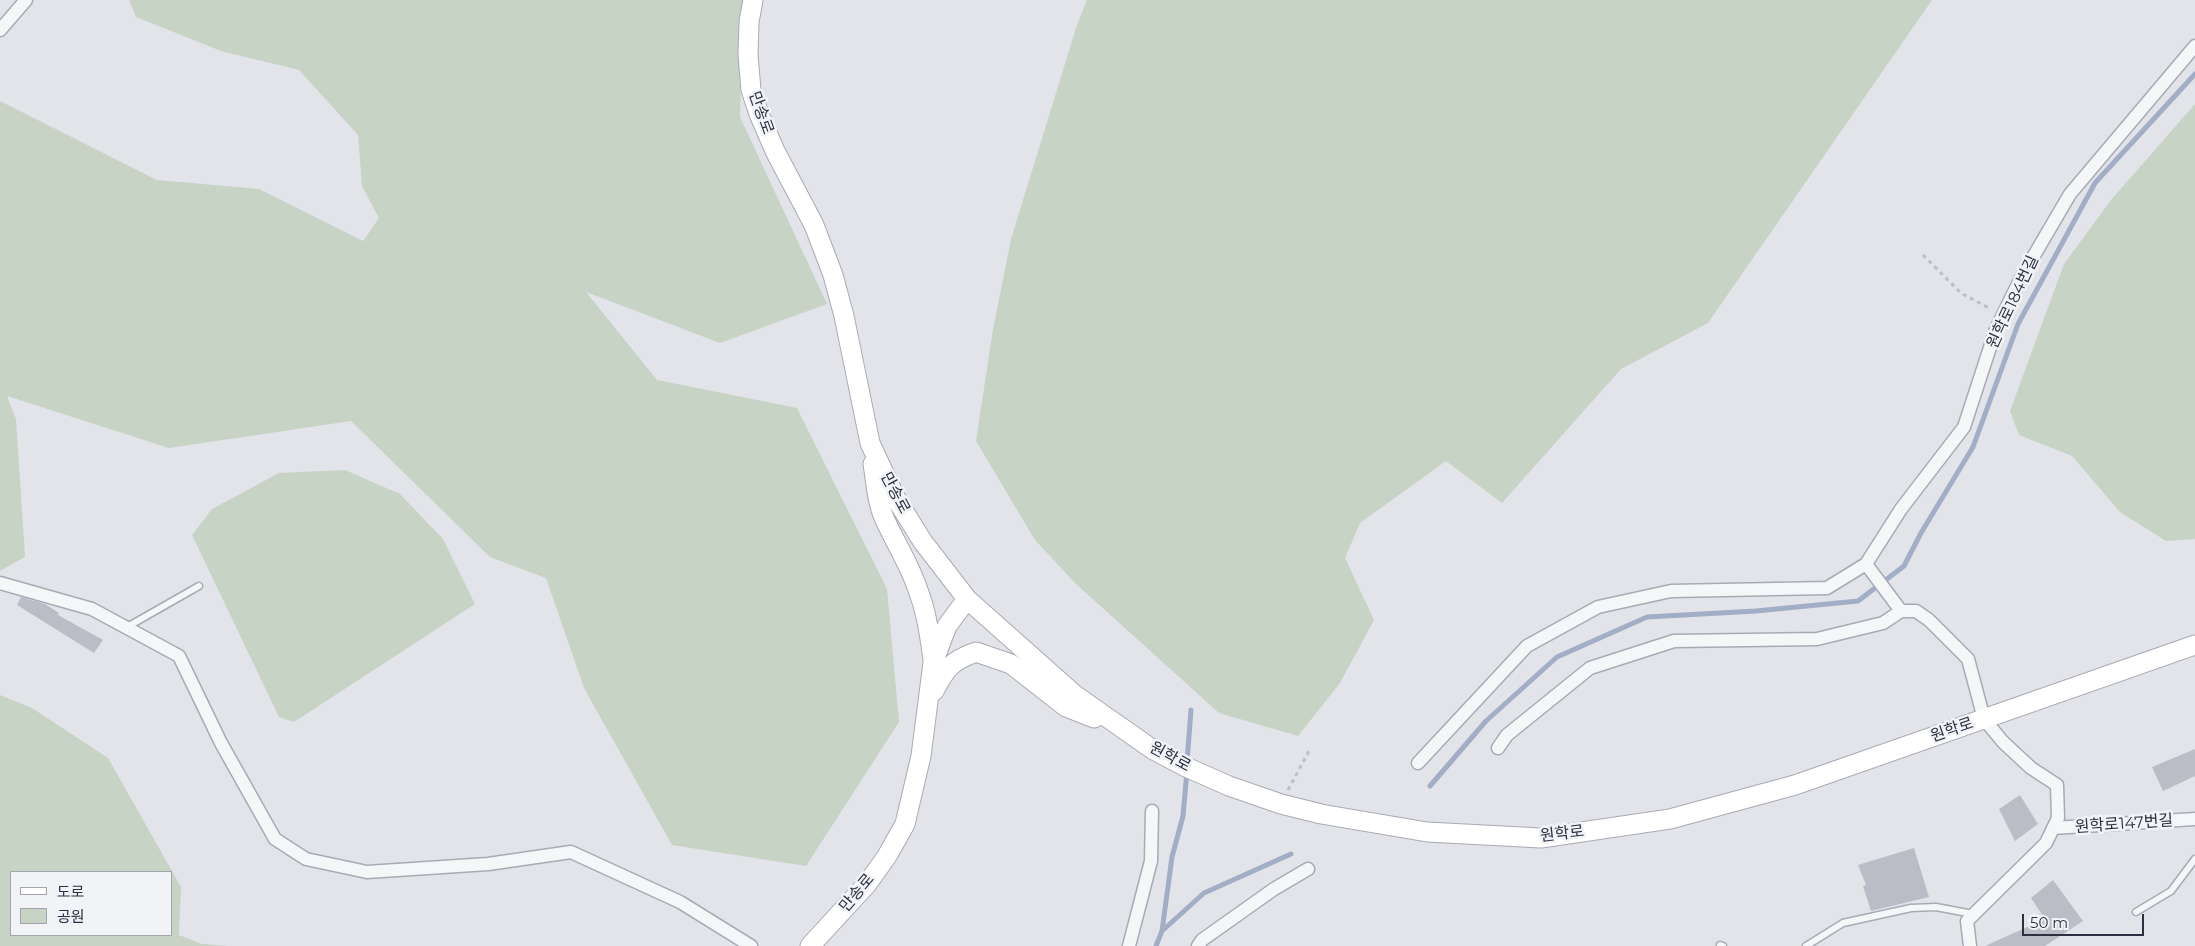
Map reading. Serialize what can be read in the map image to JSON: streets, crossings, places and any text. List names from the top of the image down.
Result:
{
  "streets": {
    "street": [
      "만송로",
      "원학로184번길",
      "원학로",
      "원학로147번길"
    ]
  },
  "crossings": [
    ["만송로", "원학로"],
    ["원학로", "원학로147번길"]
  ],
  "legend": ["도로", "공원"],
  "scale_bar": "50 m"
}
